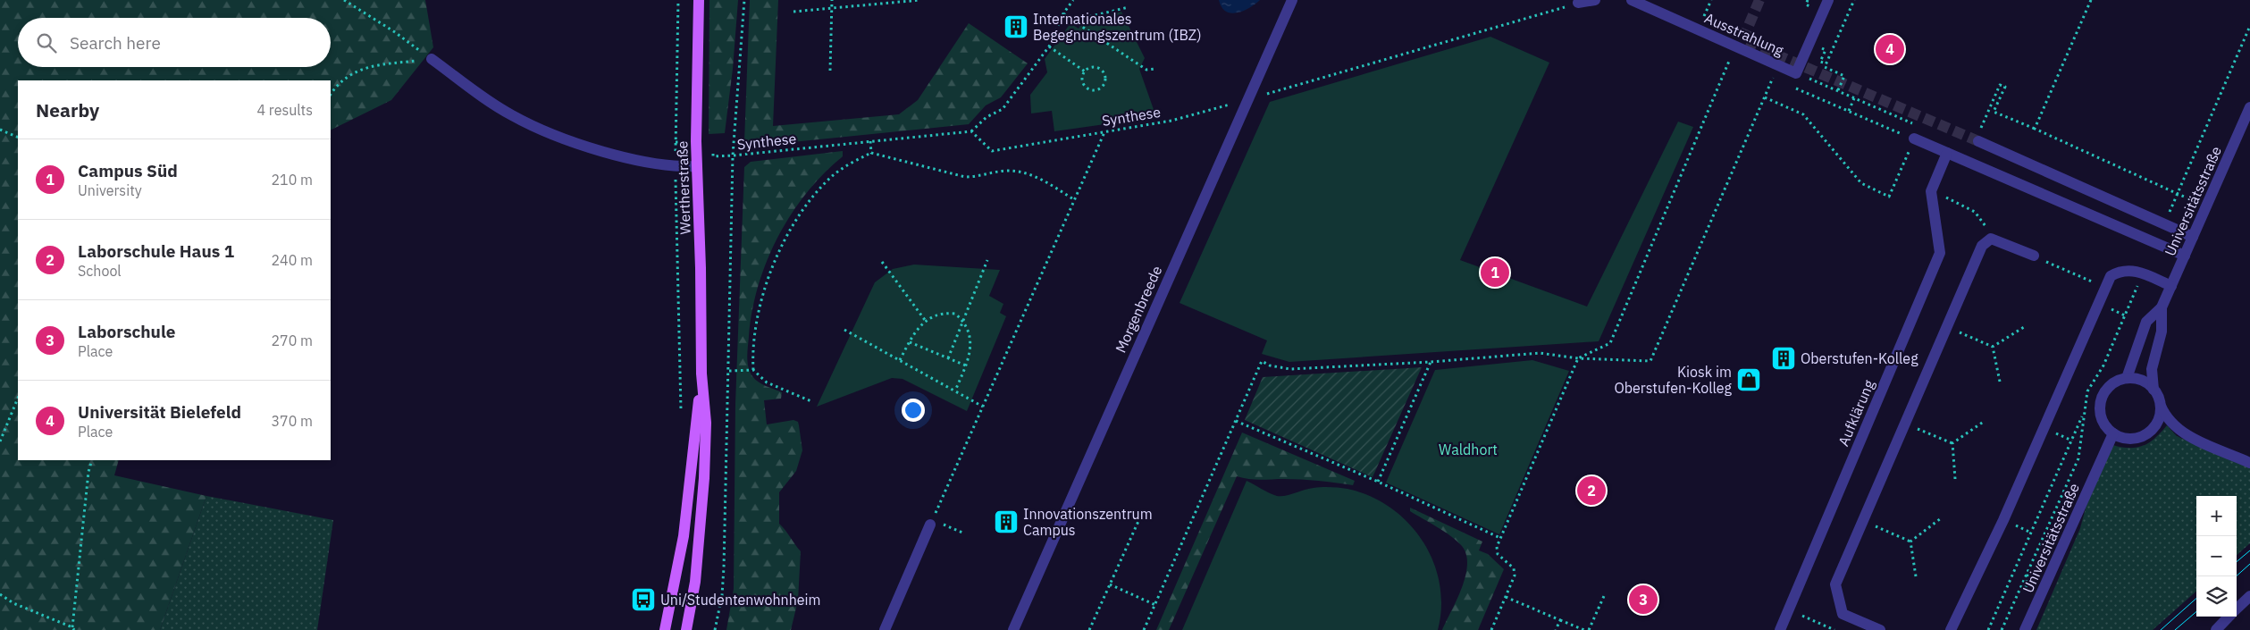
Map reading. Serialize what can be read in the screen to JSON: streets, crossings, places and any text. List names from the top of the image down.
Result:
{
  "streets": {
    "main road": ["Wertherstraße"],
    "street": [
      "Ausstrahlung",
      "Universitätsstraße",
      "Morgenbreede",
      "Aufklärung"
    ],
    "path": ["Synthese"]
  },
  "crossings": [
    ["Synthese", "Wertherstraße"],
    ["Synthese", "Morgenbreede"]
  ],
  "parks": ["Waldhort"],
  "places": {
    "building": ["Internationales Begegnungszentrum (IBZ)", "Oberstufen-Kolleg", "Innovationszentrum Campus"],
    "shop": ["Kiosk im Oberstufen-Kolleg"],
    "bus stop": ["Uni/Studentenwohnheim"]
  },
  "page": {
    "search": "Search here",
    "pins": [
      "4",
      "1",
      "2",
      "3"
    ],
    "heading": ["Nearby", "4 results"],
    "list": [
      {
        "mark": "1",
        "name": "Campus Süd",
        "note": "University",
        "value": "210 m"
      },
      {
        "mark": "2",
        "name": "Laborschule Haus 1",
        "note": "School",
        "value": "240 m"
      },
      {
        "mark": "3",
        "name": "Laborschule",
        "note": "Place",
        "value": "270 m"
      },
      {
        "mark": "4",
        "name": "Universität Bielefeld",
        "note": "Place",
        "value": "370 m"
      }
    ],
    "map_buttons": ["+", "−"]
  }
}
